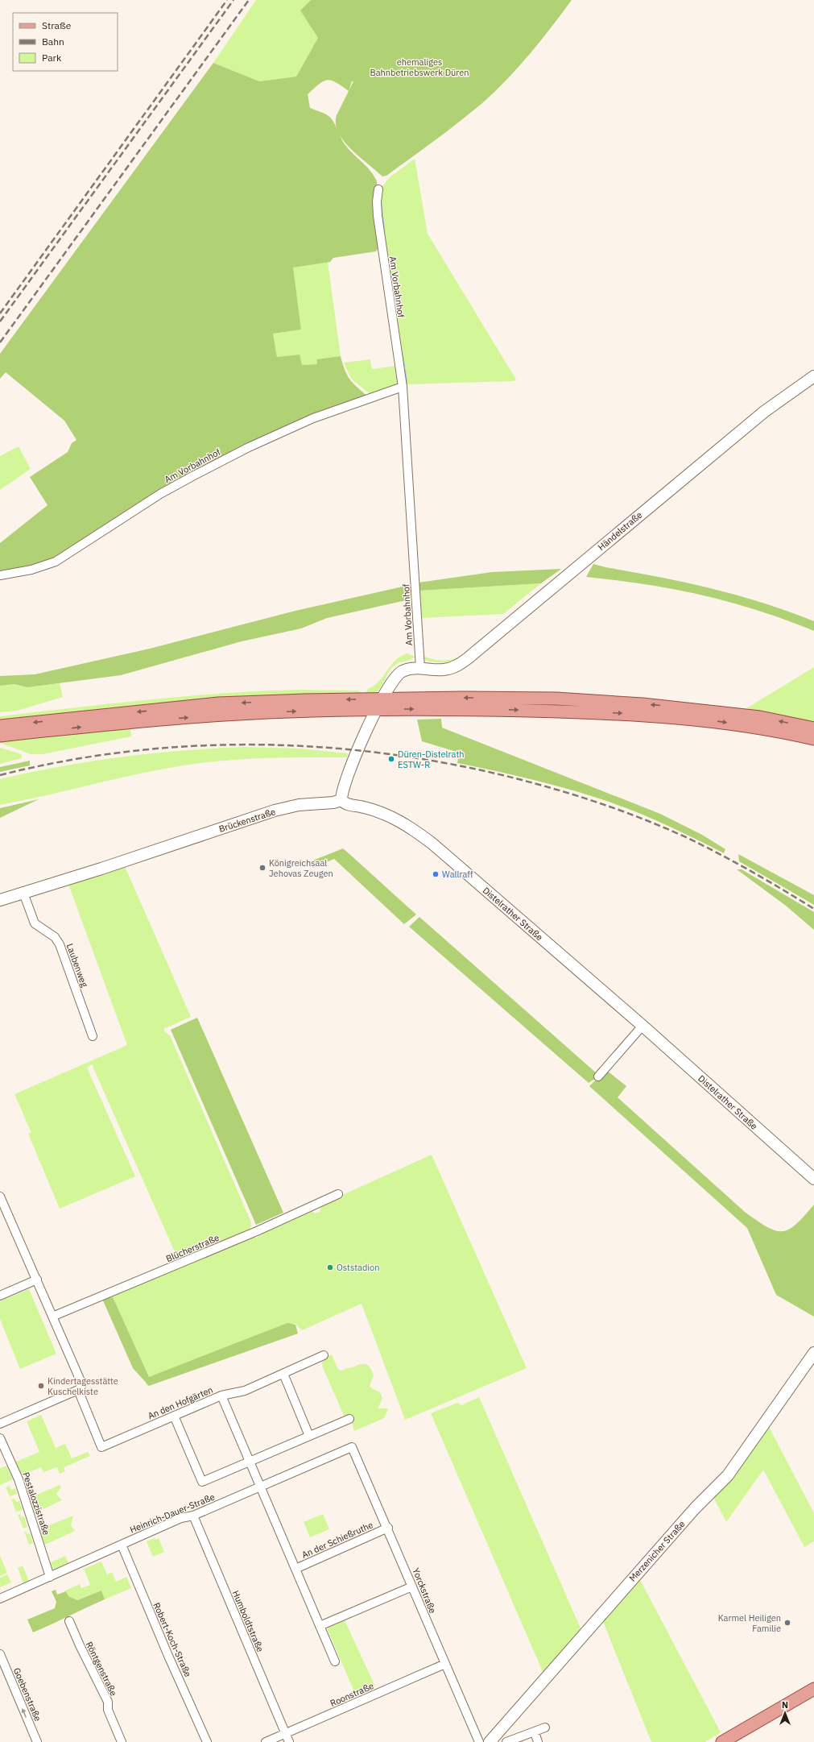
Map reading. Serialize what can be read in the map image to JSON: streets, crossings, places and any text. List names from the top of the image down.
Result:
{
  "streets": {
    "street": [
      "Am Vorbahnhof",
      "Händelstraße",
      "Brückenstraße",
      "Distelrather Straße",
      "Laubenweg",
      "Blücherstraße",
      "An den Hofgärten",
      "Pestalozzistraße",
      "Heinrich-Dauer-Straße",
      "An der Schießruthe",
      "Merzenicher Straße",
      "Yorckstraße",
      "Humboldtstraße",
      "Robert-Koch-Straße",
      "Röntgenstraße",
      "Goebenstraße",
      "Roonstraße"
    ]
  },
  "crossings": [
    ["Am Vorbahnhof", "Händelstraße"],
    ["Brückenstraße", "Distelrather Straße"],
    ["Brückenstraße", "Laubenweg"],
    ["An den Hofgärten", "An der Schießruthe"],
    ["Pestalozzistraße", "Heinrich-Dauer-Straße"],
    ["Heinrich-Dauer-Straße", "An der Schießruthe"],
    ["Heinrich-Dauer-Straße", "Yorckstraße"],
    ["Heinrich-Dauer-Straße", "Humboldtstraße"],
    ["Heinrich-Dauer-Straße", "Robert-Koch-Straße"],
    ["An der Schießruthe", "Yorckstraße"],
    ["Yorckstraße", "Roonstraße"],
    ["Humboldtstraße", "Roonstraße"]
  ],
  "one_way": ["Goebenstraße"],
  "parks": ["ehemaliges Bahnbetriebswerk Düren"],
  "places": [
    "Düren-Distelrath ESTW-R",
    "Königreichsaal Jehovas Zeugen",
    "Wallraff",
    "Oststadion",
    "Kindertagesstätte Kuschelkiste",
    "Karmel Heiligen Familie"
  ],
  "legend": ["Straße", "Bahn", "Park"],
  "north": "top"
}
